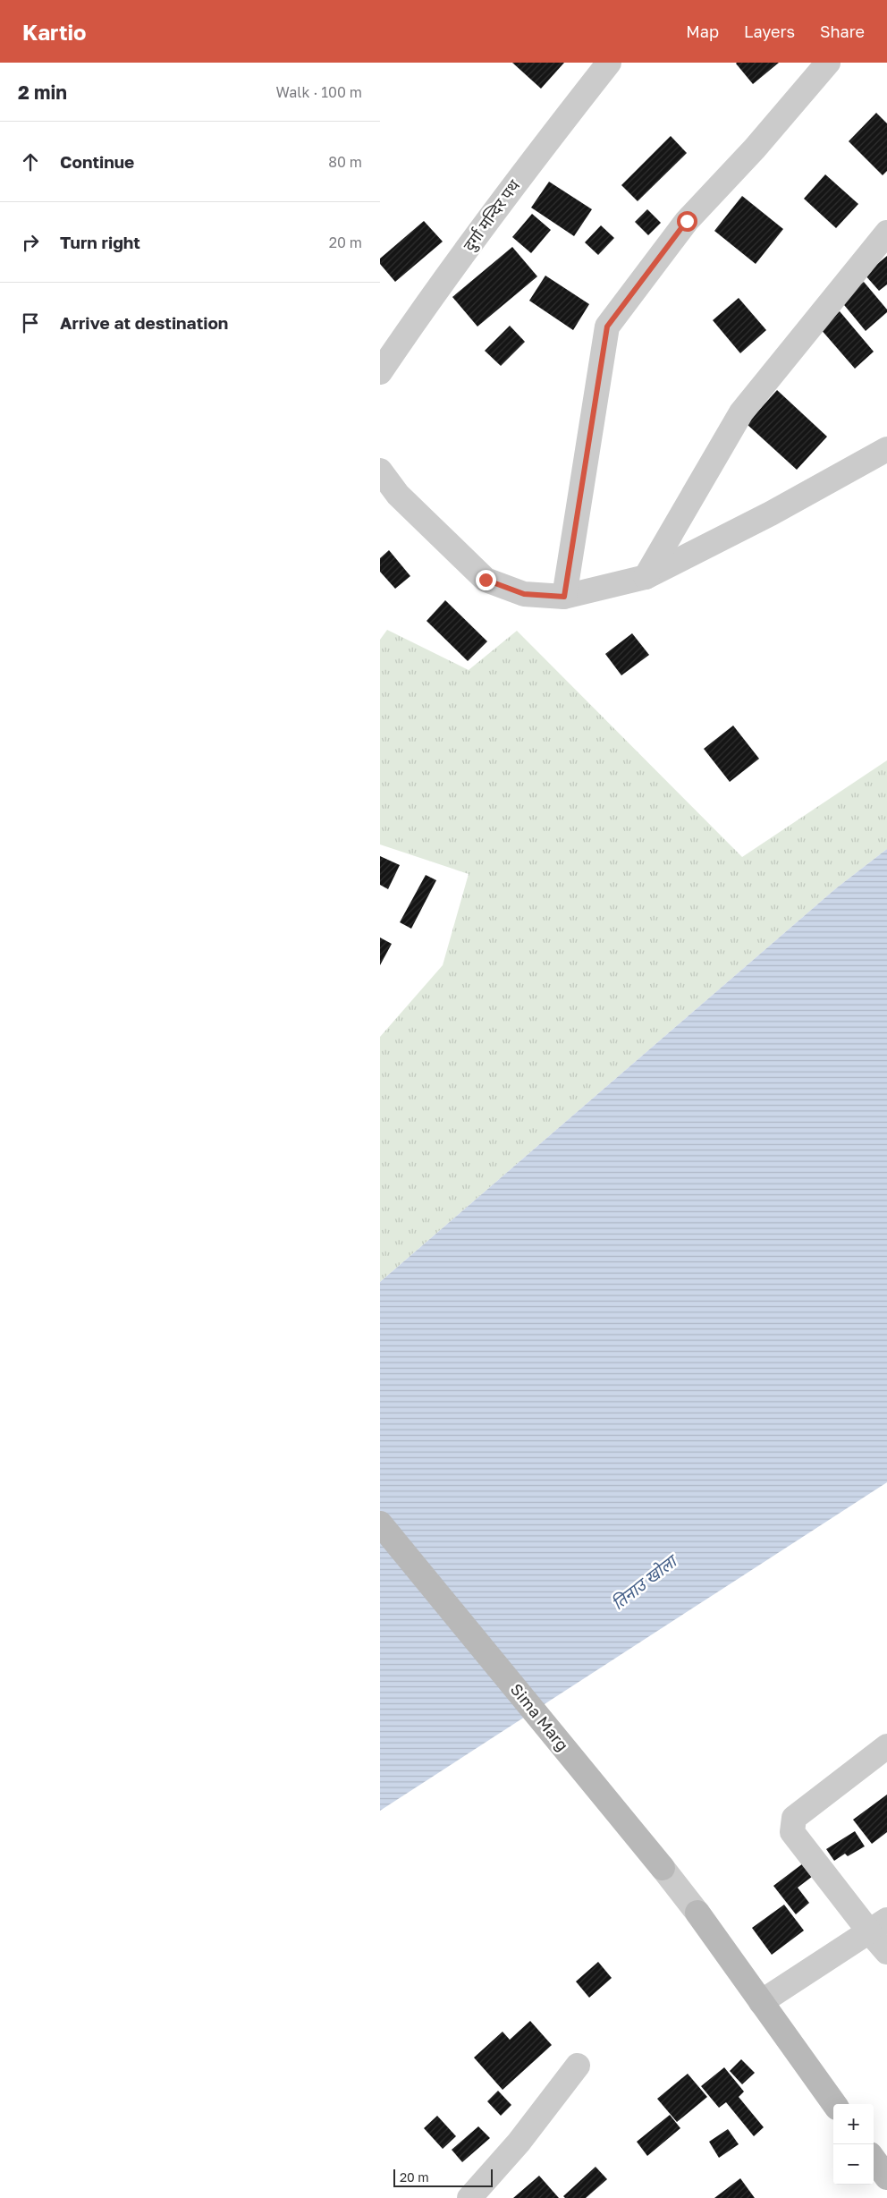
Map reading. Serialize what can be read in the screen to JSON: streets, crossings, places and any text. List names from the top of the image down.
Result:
{
  "streets": {
    "street": ["दुर्गा मन्दिर पथ", "Sima Marg"]
  },
  "water": ["तिनाउ खोला"],
  "scale_bar": "20 m",
  "page": {
    "header": "Kartio",
    "nav": ["Map", "Layers", "Share"],
    "heading": ["2 min", "Walk · 100 m"],
    "list": [
      ["Continue", "80 m"],
      ["Turn right", "20 m"],
      "Arrive at destination"
    ],
    "map_buttons": ["+", "−"],
    "scale": "20 m"
  }
}
